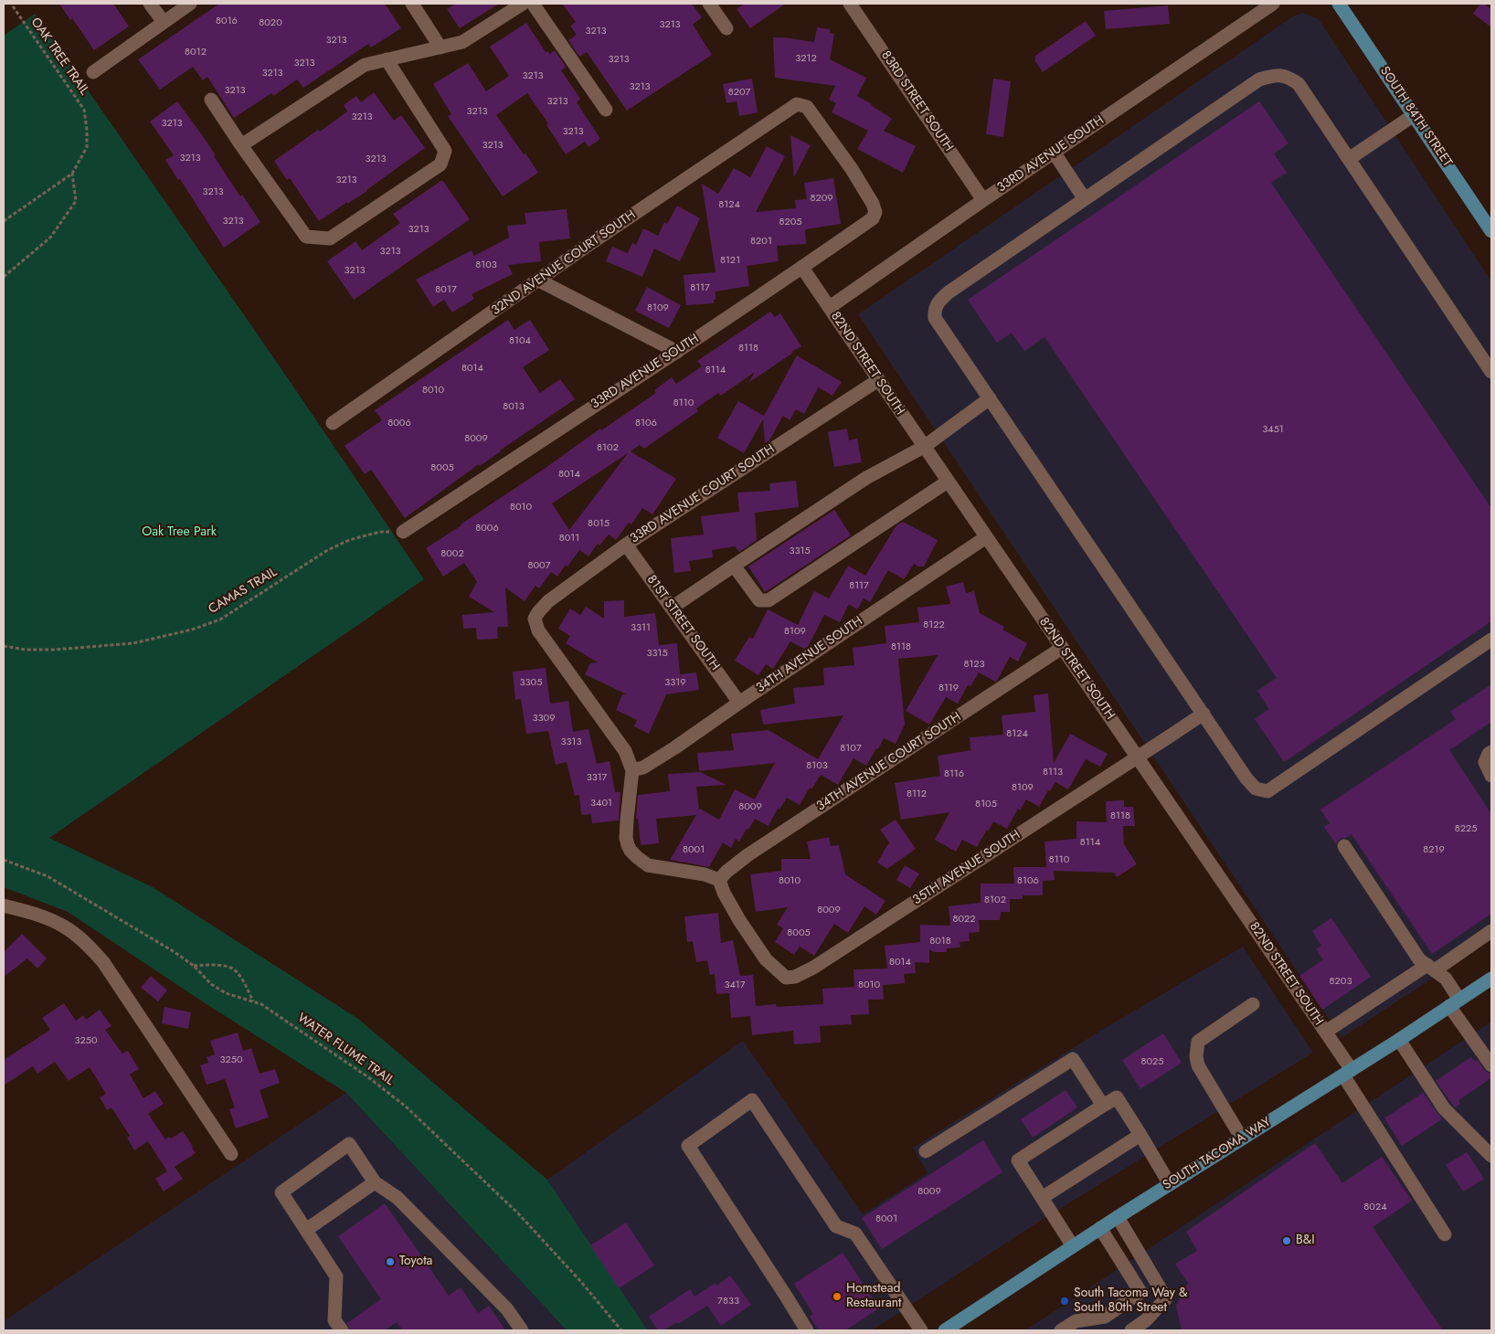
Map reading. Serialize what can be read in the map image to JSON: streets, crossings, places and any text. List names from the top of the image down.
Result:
{
  "streets": {
    "main road": ["SOUTH 84TH STREET", "SOUTH TACOMA WAY"],
    "street": [
      "83RD STREET SOUTH",
      "33RD AVENUE SOUTH",
      "32ND AVENUE COURT SOUTH",
      "82ND STREET SOUTH",
      "33RD AVENUE COURT SOUTH",
      "81ST STREET SOUTH",
      "34TH AVENUE SOUTH",
      "34TH AVENUE COURT SOUTH",
      "35TH AVENUE SOUTH"
    ],
    "path": ["OAK TREE TRAIL", "CAMAS TRAIL", "WATER FLUME TRAIL"]
  },
  "crossings": [
    ["83RD STREET SOUTH", "33RD AVENUE SOUTH"],
    ["33RD AVENUE SOUTH", "32ND AVENUE COURT SOUTH"],
    ["33RD AVENUE SOUTH", "82ND STREET SOUTH"],
    ["33RD AVENUE SOUTH", "CAMAS TRAIL"],
    ["82ND STREET SOUTH", "33RD AVENUE COURT SOUTH"],
    ["82ND STREET SOUTH", "34TH AVENUE SOUTH"],
    ["82ND STREET SOUTH", "34TH AVENUE COURT SOUTH"],
    ["82ND STREET SOUTH", "35TH AVENUE SOUTH"],
    ["82ND STREET SOUTH", "SOUTH TACOMA WAY"],
    ["33RD AVENUE COURT SOUTH", "81ST STREET SOUTH"],
    ["33RD AVENUE COURT SOUTH", "34TH AVENUE SOUTH"],
    ["81ST STREET SOUTH", "34TH AVENUE SOUTH"],
    ["34TH AVENUE COURT SOUTH", "35TH AVENUE SOUTH"]
  ],
  "parks": ["Oak Tree Park"],
  "places": [
    "B&I",
    "Toyota",
    "Homstead Restaurant",
    "South Tacoma Way & South 80th Street"
  ],
  "house_numbers": [
    "8016",
    "8020",
    "3213",
    "3213",
    "3213",
    "8012",
    "3212",
    "3213",
    "3213",
    "3213",
    "3213",
    "3213",
    "3213",
    "8207",
    "3213",
    "3213",
    "3213",
    "3213",
    "3213",
    "3213",
    "3213",
    "3213",
    "3213",
    "3213",
    "8209",
    "8124",
    "3213",
    "8205",
    "3213",
    "8201",
    "3213",
    "8121",
    "8103",
    "3213",
    "8117",
    "8017",
    "8109",
    "8104",
    "8118",
    "8014",
    "8114",
    "8010",
    "8110",
    "8013",
    "8006",
    "8106",
    "3451",
    "8009",
    "8102",
    "8005",
    "8014",
    "8010",
    "8015",
    "8006",
    "8011",
    "3315",
    "8002",
    "8007",
    "8117",
    "8122",
    "3311",
    "8109",
    "8118",
    "3315",
    "8123",
    "3305",
    "3319",
    "8119",
    "3309",
    "8124",
    "3313",
    "8107",
    "8103",
    "8113",
    "8116",
    "3317",
    "8109",
    "8112",
    "3401",
    "8105",
    "8009",
    "8118",
    "8225",
    "8114",
    "8001",
    "8219",
    "8110",
    "8010",
    "8106",
    "8102",
    "8009",
    "8022",
    "8005",
    "8018",
    "8014",
    "8203",
    "3417",
    "8010",
    "3250",
    "3250",
    "8025",
    "8009",
    "8024",
    "8001",
    "7833"
  ]
}
